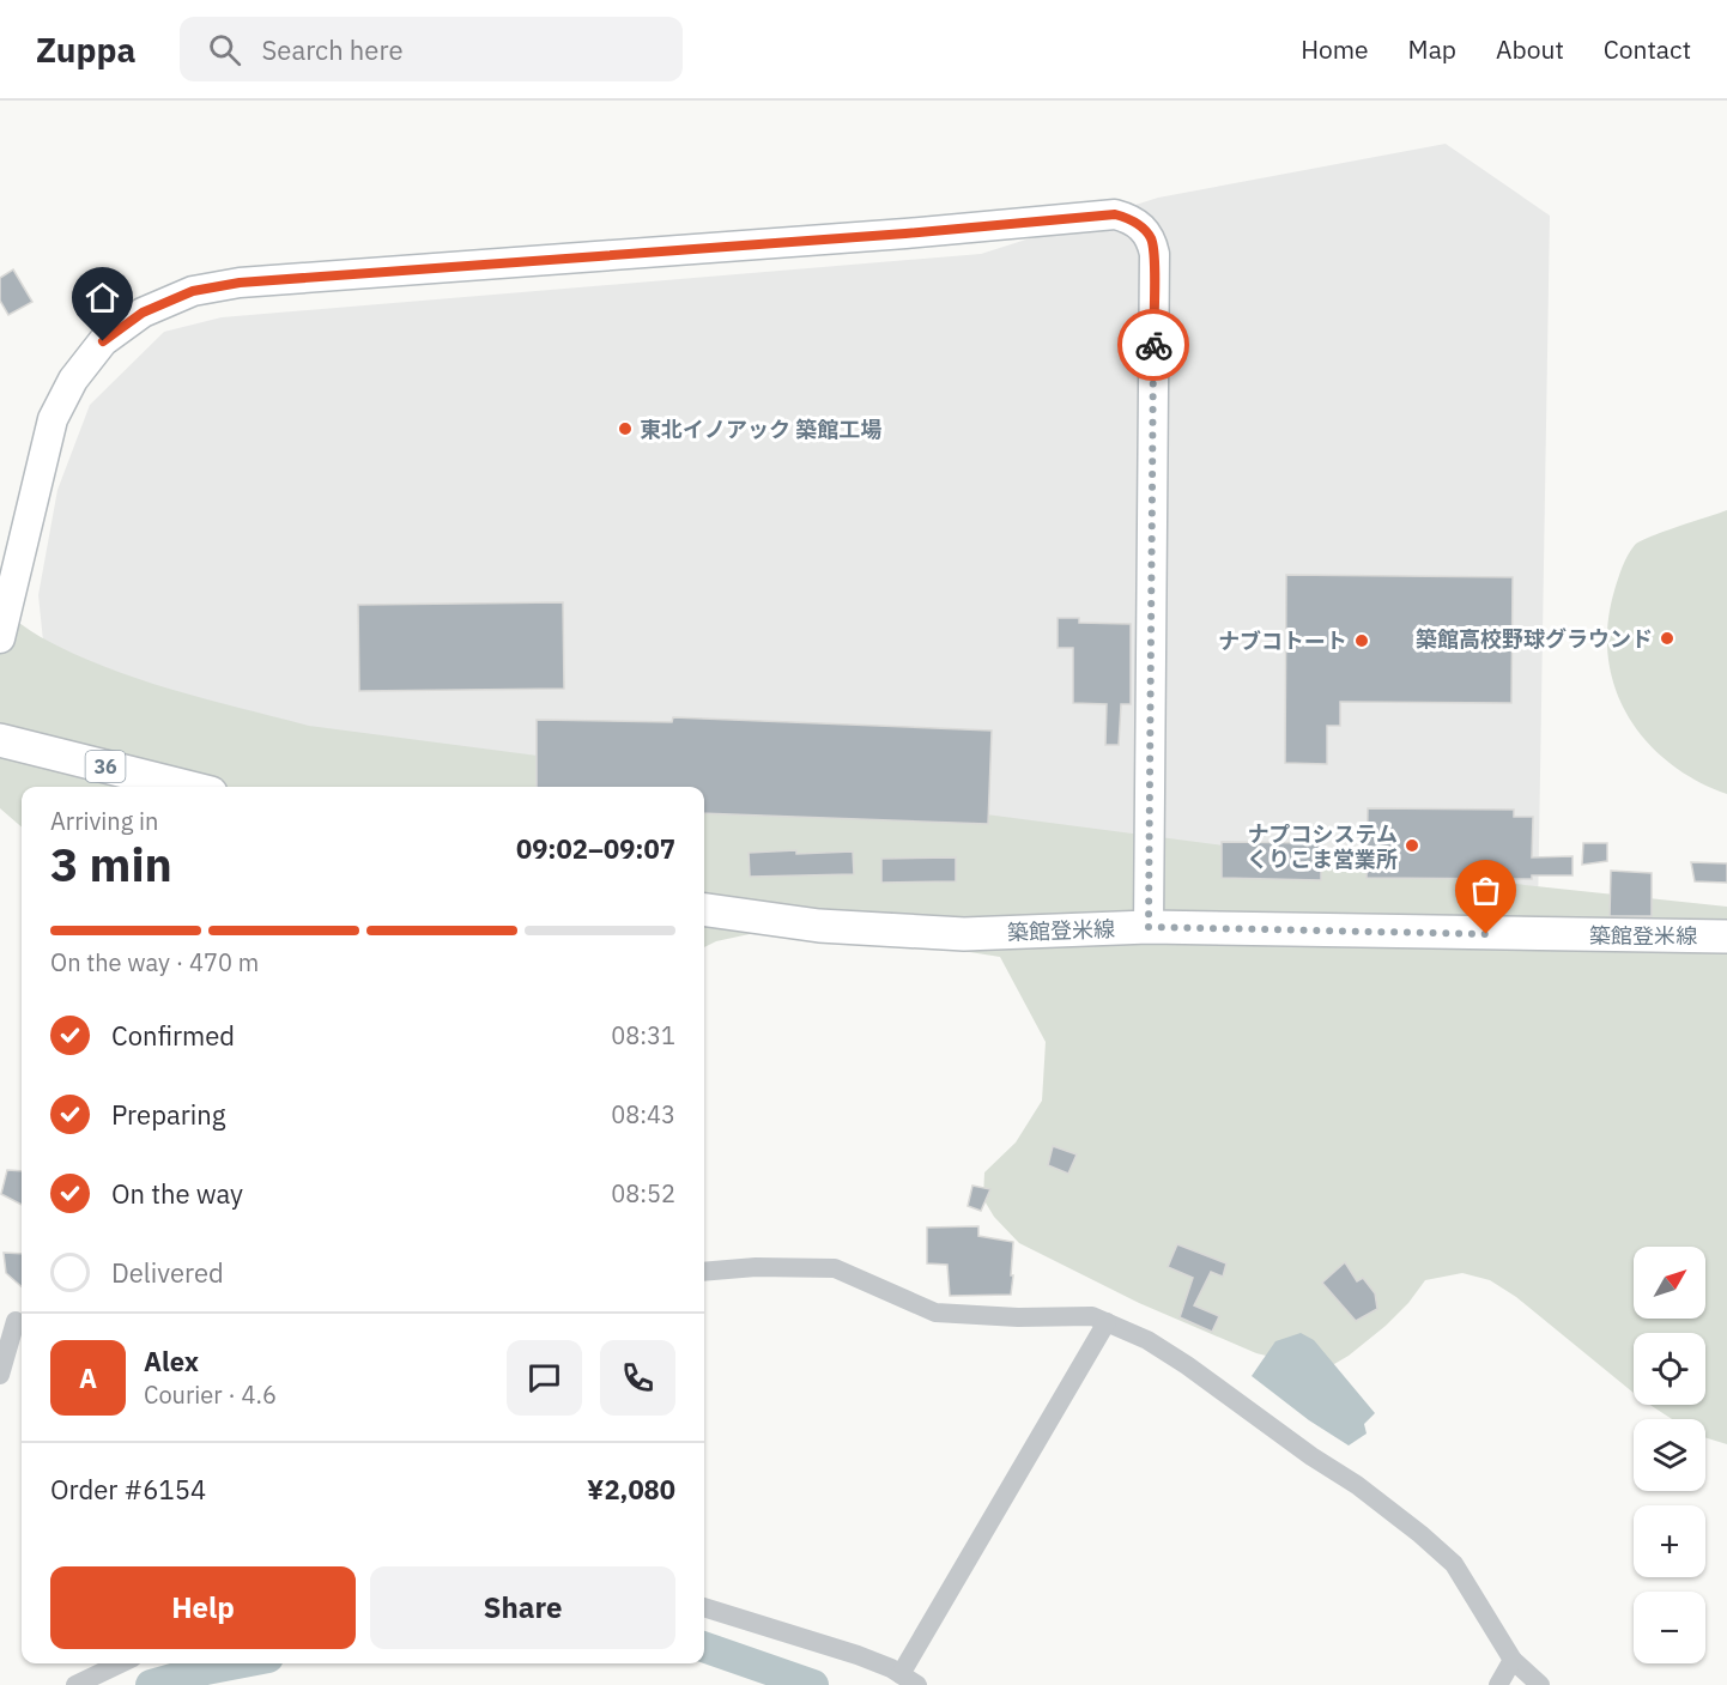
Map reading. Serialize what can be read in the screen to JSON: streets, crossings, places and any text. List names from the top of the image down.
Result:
{
  "streets": {
    "main road": ["36", "築館登米線"]
  },
  "places": [
    "東北イノアック 築館工場",
    "築館高校野球グラウンド",
    "ナブコトート",
    "ナプコシステム くりこま営業所"
  ],
  "north": "top right",
  "page": {
    "header": "Zuppa",
    "search": "Search here",
    "nav": [
      "Home",
      "Map",
      "About",
      "Contact"
    ],
    "heading": ["3 min", "Arriving in", "09:02–09:07"],
    "panel": [
      "Alex",
      "Courier · 4.6",
      "Order #6154",
      "¥2,080"
    ],
    "bar": "On the way · 470 m",
    "list": [
      ["Confirmed", "08:31"],
      ["Preparing", "08:43"],
      ["On the way", "08:52"],
      "Delivered"
    ],
    "map_buttons": ["+", "−"],
    "round": "A",
    "buttons": ["Help", "Share"]
  }
}
